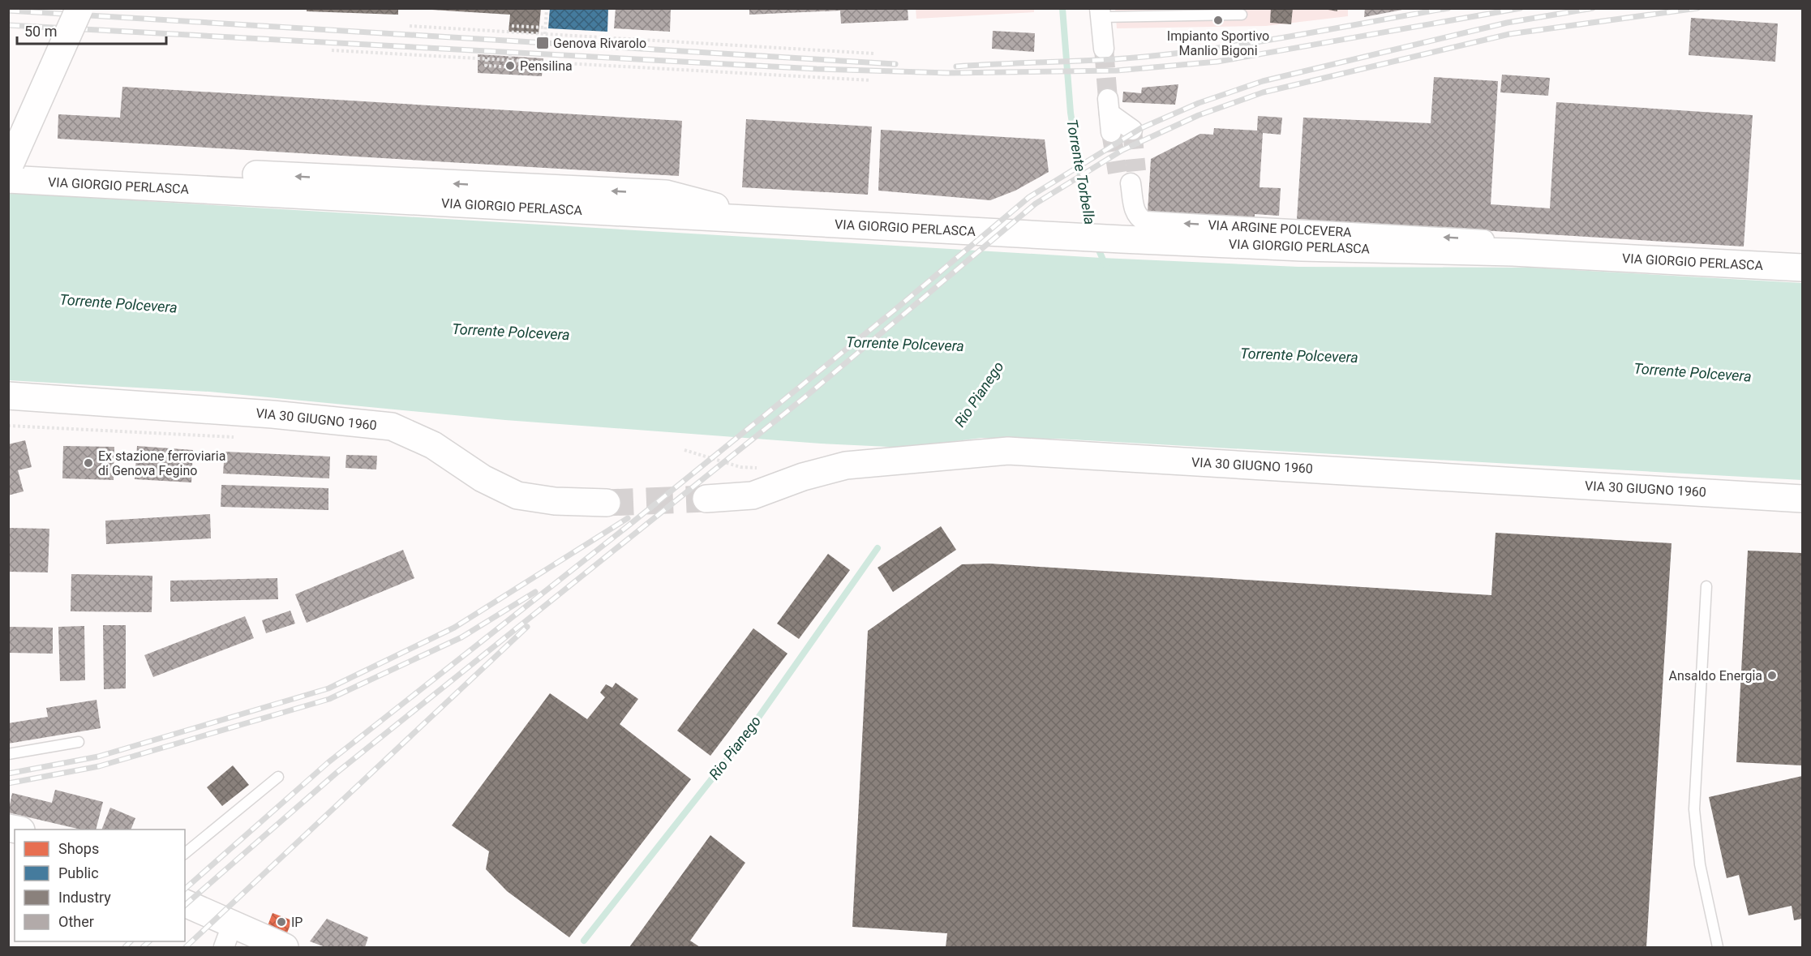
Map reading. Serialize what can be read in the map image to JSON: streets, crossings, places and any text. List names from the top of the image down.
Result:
{
  "streets": {
    "main road": ["VIA GIORGIO PERLASCA", "VIA 30 GIUGNO 1960"],
    "street": ["VIA ARGINE POLCEVERA"]
  },
  "crossings": [
    ["VIA GIORGIO PERLASCA", "VIA ARGINE POLCEVERA"]
  ],
  "one_way": ["VIA ARGINE POLCEVERA"],
  "water": ["Torrente Torbella", "Torrente Polcevera", "Rio Pianego"],
  "places": {
    "other": [
      "Impianto Sportivo Manlio Bigoni",
      "Pensilina",
      "Ex stazione ferroviaria di Genova Fegino",
      "Ansaldo Energia",
      "IP"
    ],
    "transit": ["Genova Rivarolo"]
  },
  "legend": [
    "Shops",
    "Public",
    "Industry",
    "Other"
  ],
  "scale_bar": "50 m"
}
